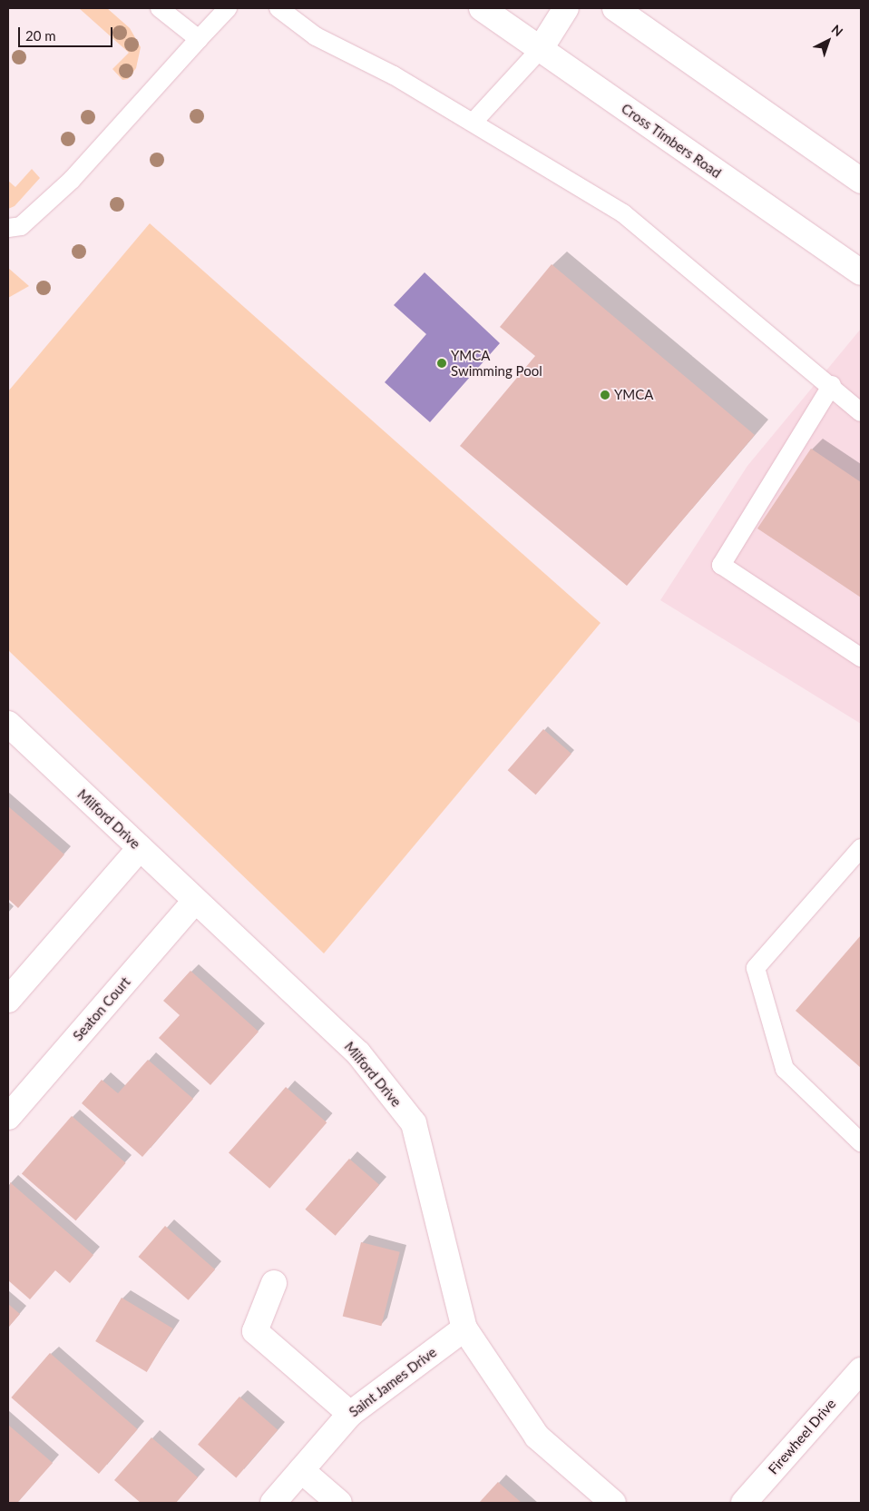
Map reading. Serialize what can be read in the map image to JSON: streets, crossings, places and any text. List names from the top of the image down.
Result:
{
  "streets": {
    "street": [
      "Cross Timbers Road",
      "Milford Drive",
      "Seaton Court",
      "Saint James Drive",
      "Firewheel Drive"
    ]
  },
  "crossings": [
    ["Milford Drive", "Seaton Court"],
    ["Milford Drive", "Saint James Drive"]
  ],
  "places": ["YMCA Swimming Pool", "YMCA"],
  "scale_bar": "20 m",
  "north": "top right"
}
